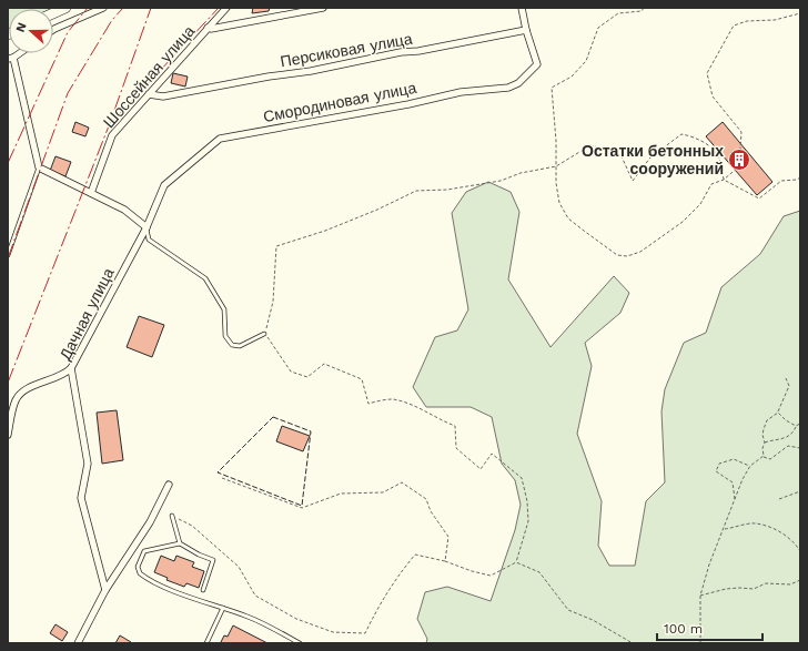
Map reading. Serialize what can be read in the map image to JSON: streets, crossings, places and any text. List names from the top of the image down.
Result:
{
  "streets": {
    "street": [
      "Персиковая улица",
      "Шоссейная улица",
      "Смородиновая улица",
      "Дачная улица"
    ]
  },
  "crossings": [
    ["Персиковая улица", "Шоссейная улица"],
    ["Персиковая улица", "Смородиновая улица"],
    ["Смородиновая улица", "Дачная улица"]
  ],
  "places": {
    "building": ["Остатки бетонных сооружений"]
  },
  "scale_bar": "100 m",
  "north": "left"
}
